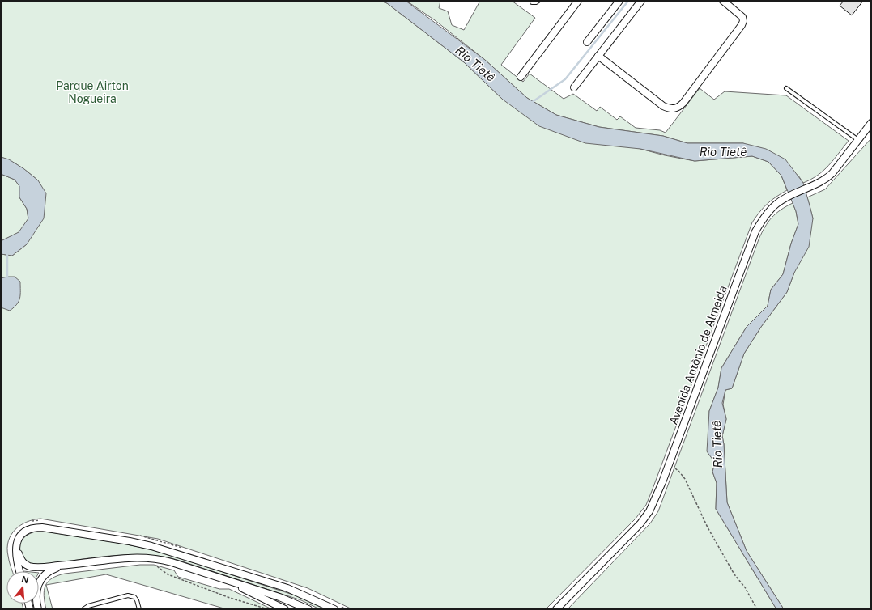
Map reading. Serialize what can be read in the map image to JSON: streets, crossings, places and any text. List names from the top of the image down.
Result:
{
  "streets": {
    "street": ["Avenida Antônio de Almeida"]
  },
  "water": ["Rio Tietê"],
  "parks": ["Parque Airton Nogueira"],
  "north": "top"
}
